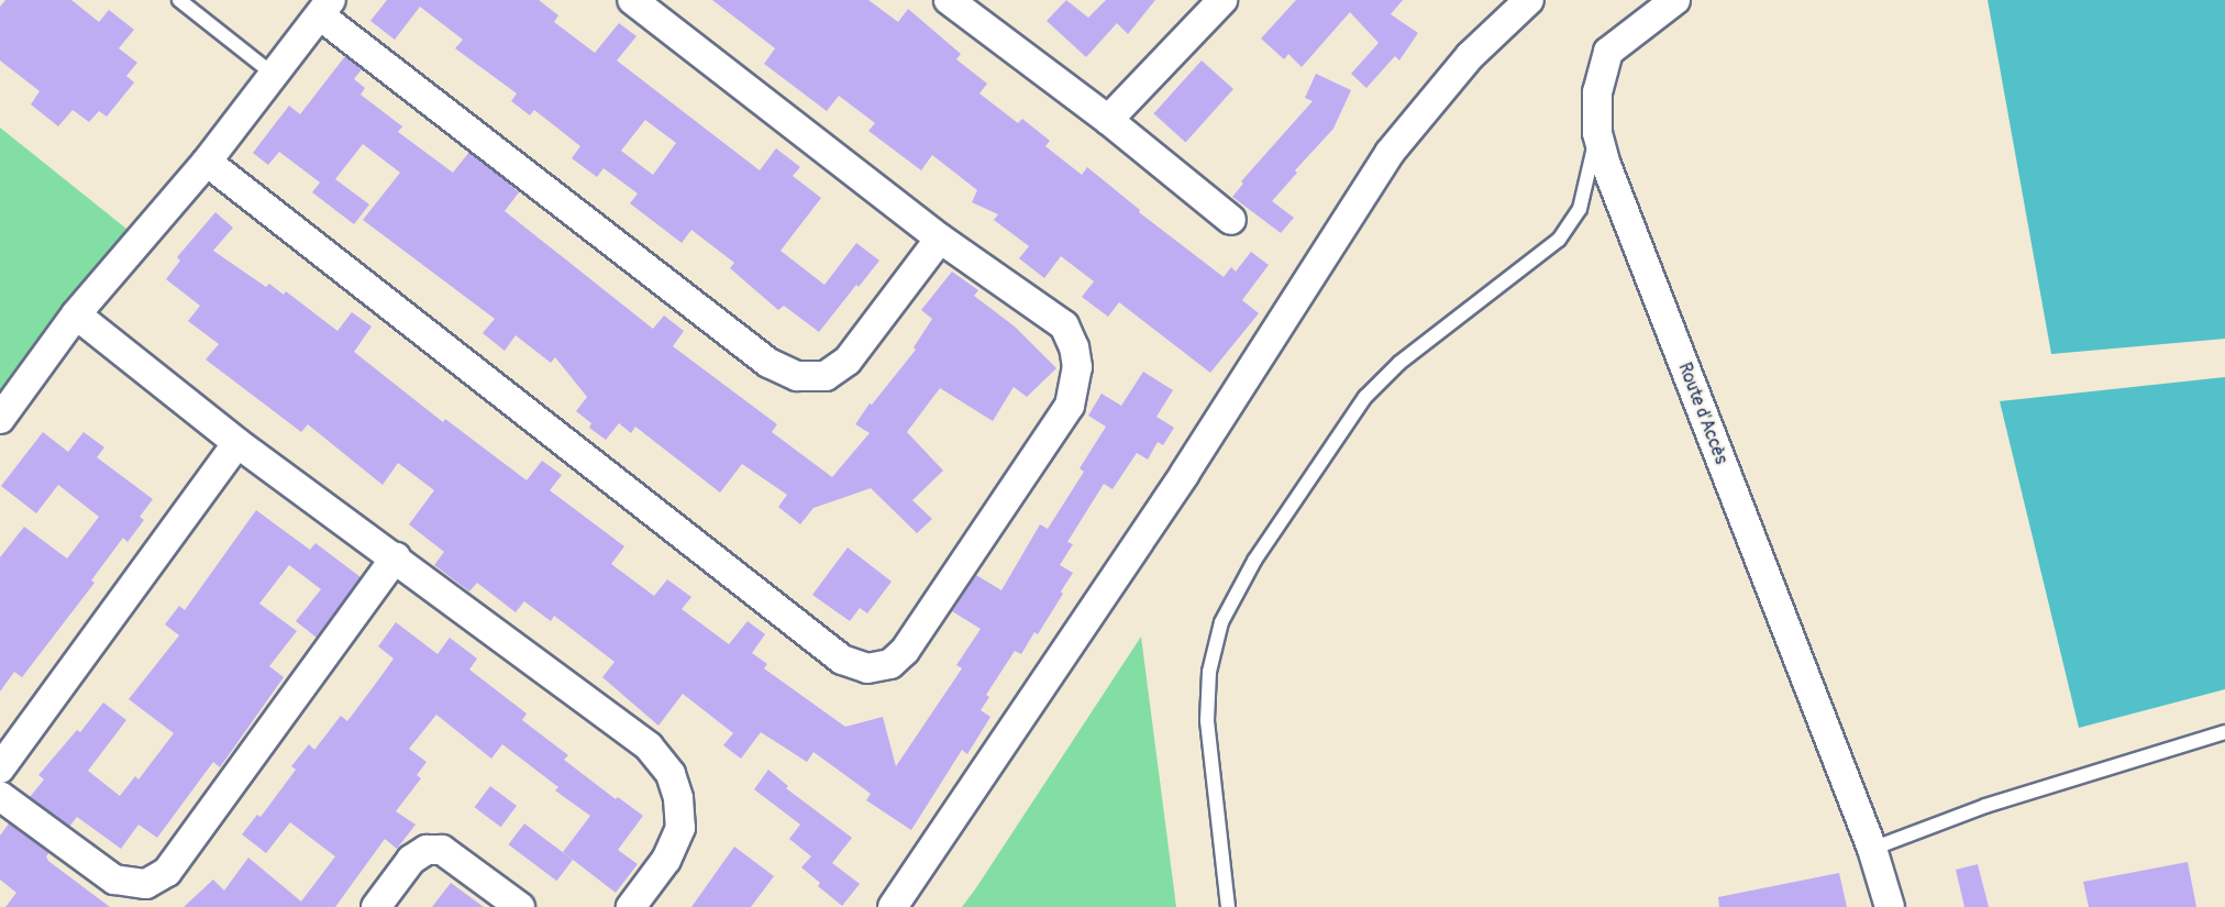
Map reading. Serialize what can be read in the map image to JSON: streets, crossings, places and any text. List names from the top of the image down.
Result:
{
  "streets": {
    "street": ["Route d'Accès"]
  }
}
